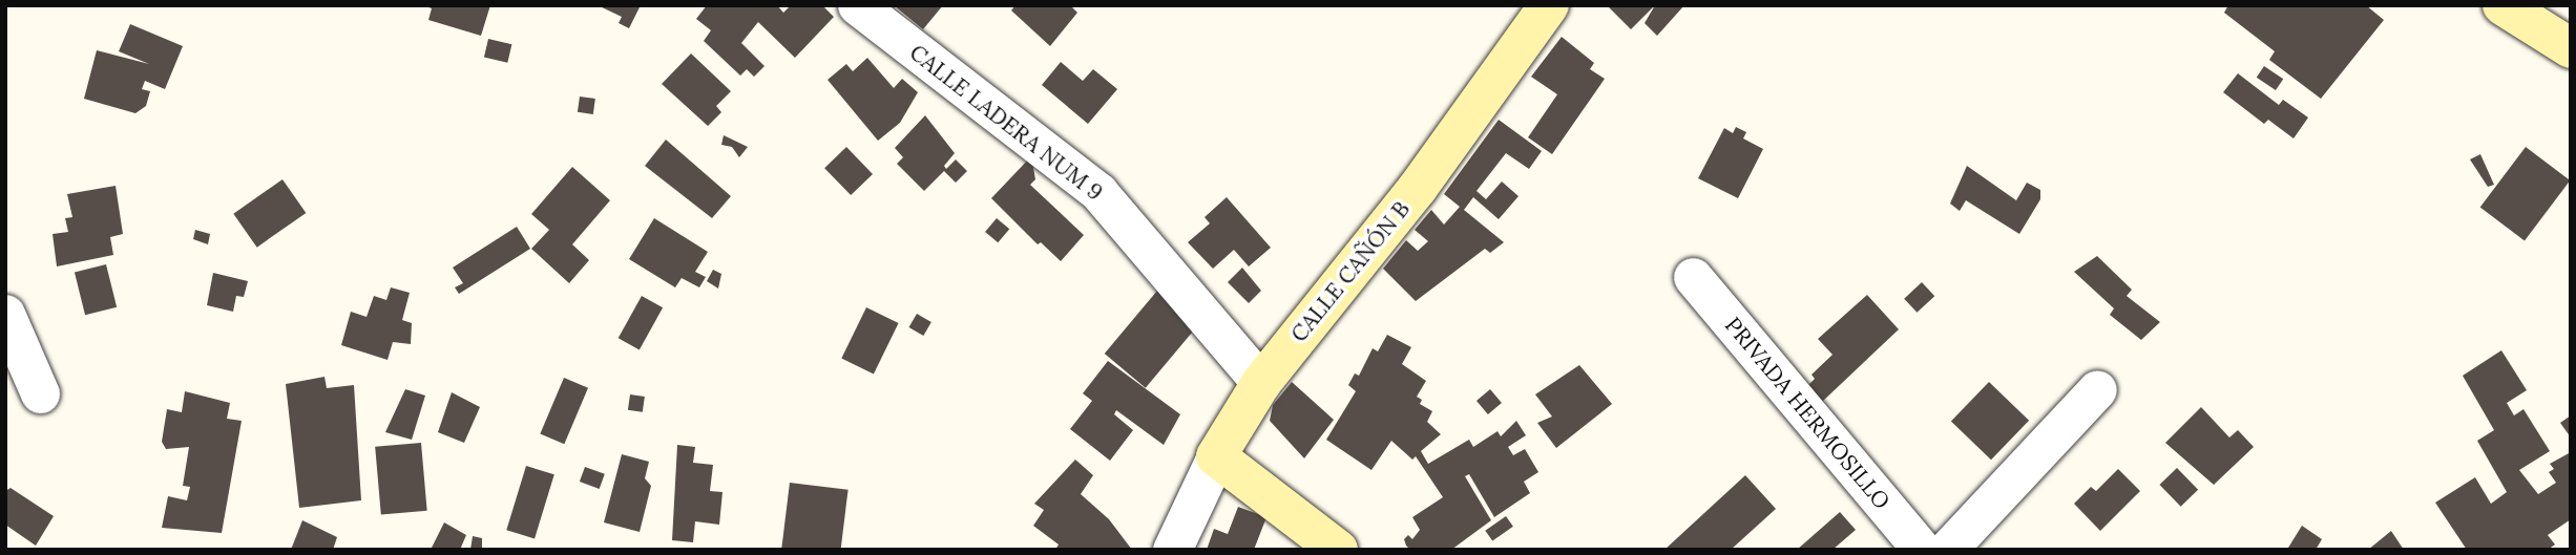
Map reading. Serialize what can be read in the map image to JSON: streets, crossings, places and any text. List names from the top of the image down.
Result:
{
  "streets": {
    "street": ["CALLE LADERA NUM 9", "CALLE CAÑÓN B", "PRIVADA HERMOSILLO"]
  },
  "crossings": [
    ["CALLE LADERA NUM 9", "CALLE CAÑÓN B"]
  ]
}
